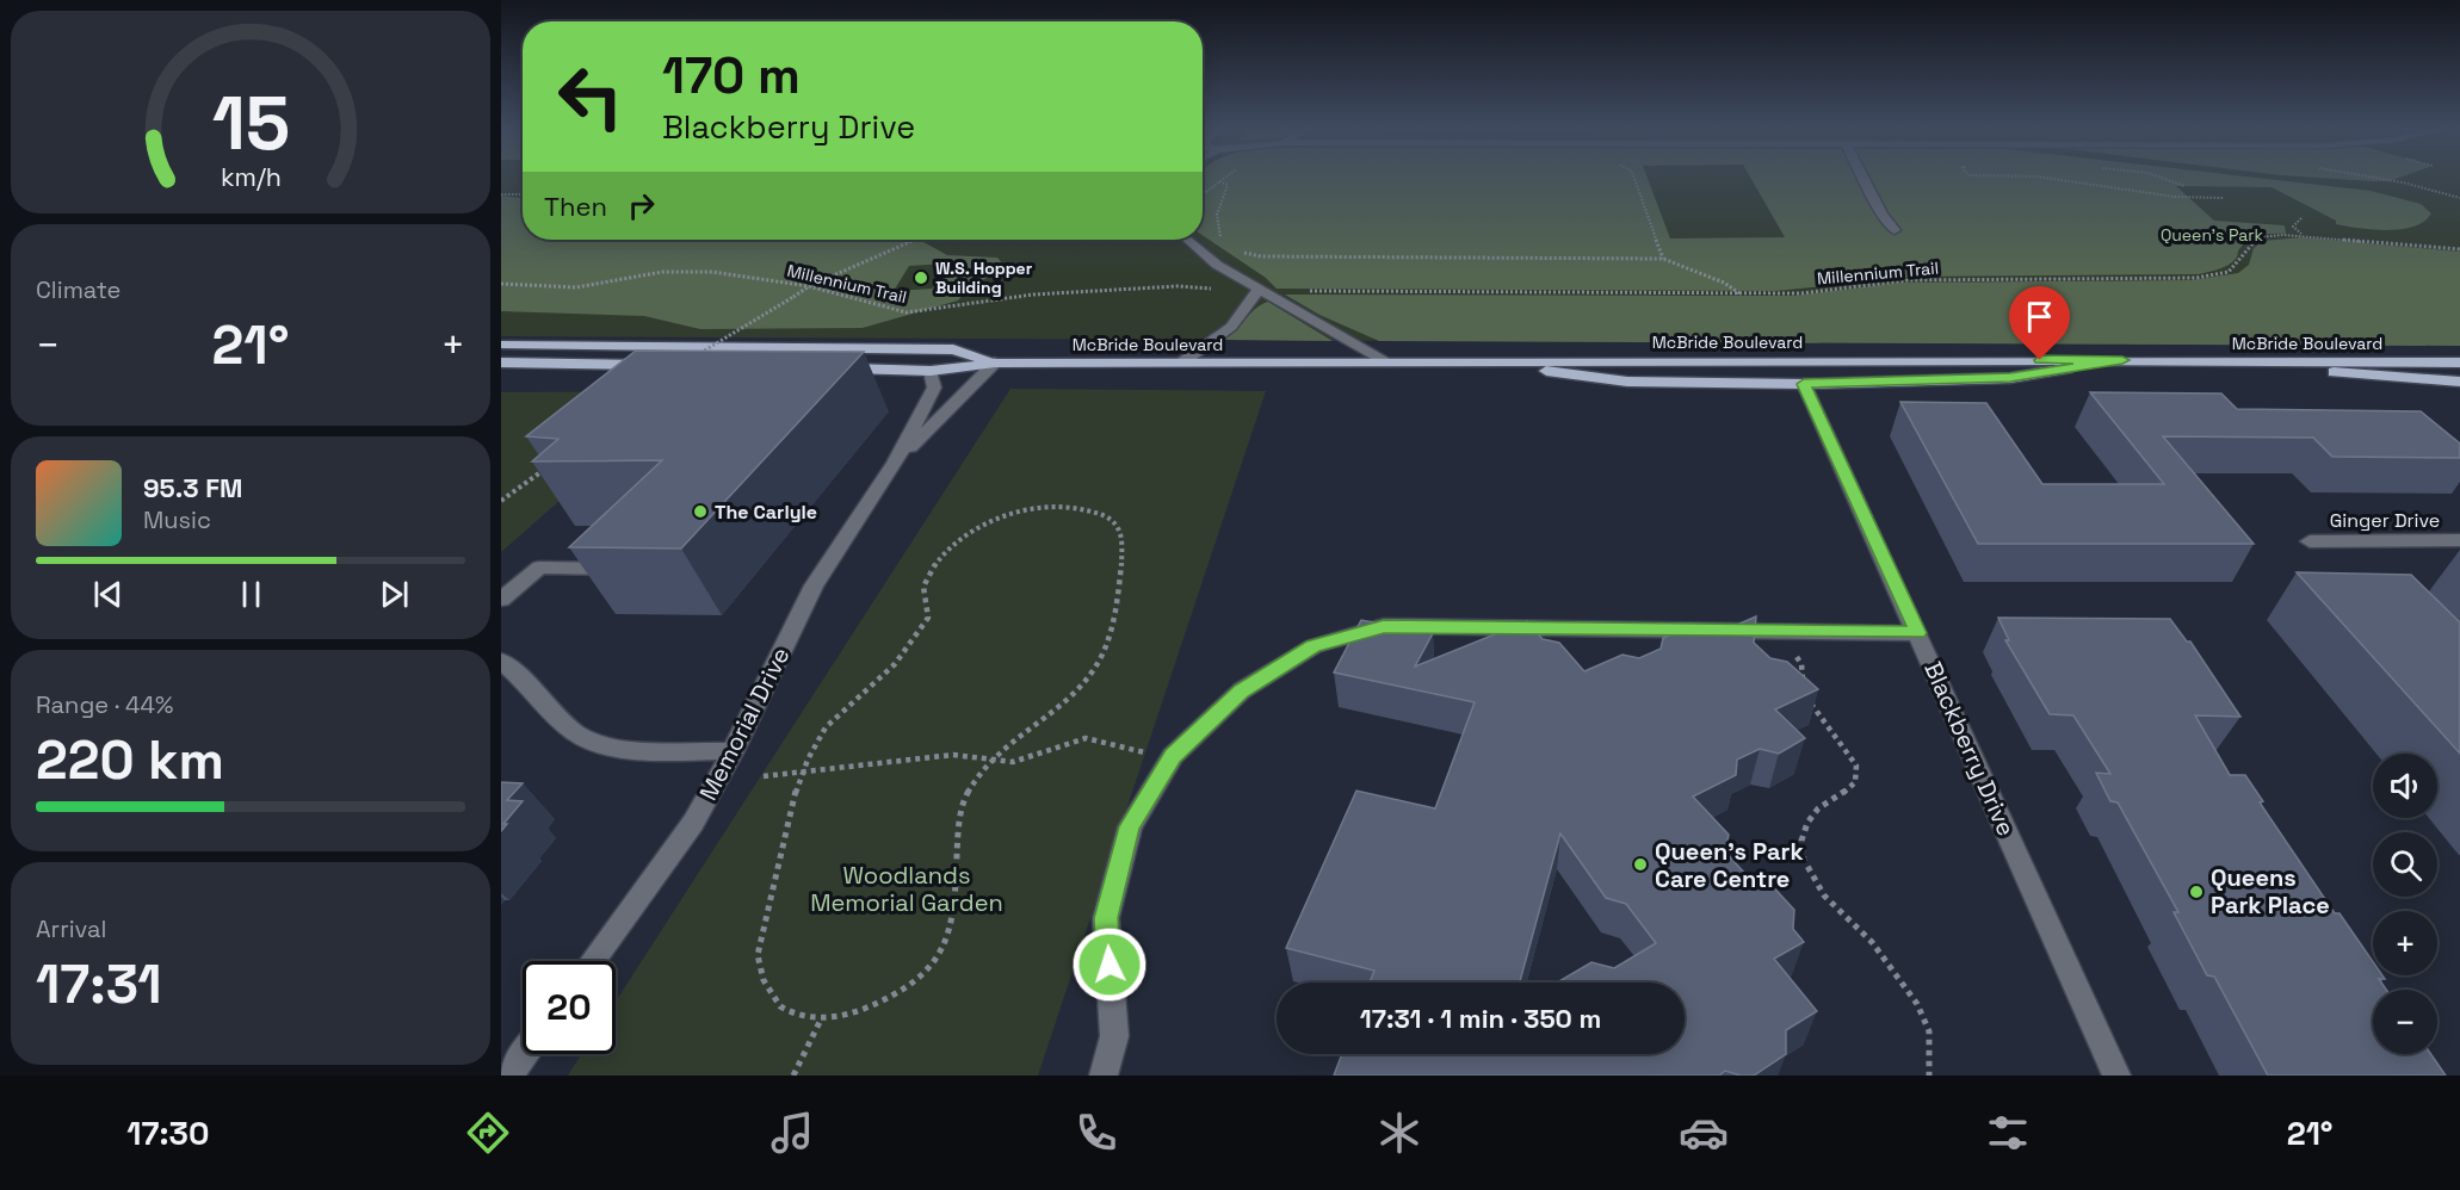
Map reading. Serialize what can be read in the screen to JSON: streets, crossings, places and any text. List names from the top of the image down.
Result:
{
  "streets": {
    "main road": ["McBride Boulevard"],
    "street": ["Ginger Drive", "Memorial Drive", "Blackberry Drive"],
    "path": ["Millennium Trail"]
  },
  "crossings": [
    ["McBride Boulevard", "Memorial Drive"]
  ],
  "parks": ["Queen's Park", "Woodlands Memorial Garden"],
  "places": [
    "W.S. Hopper Building",
    "The Carlyle",
    "Queen's Park Care Centre",
    "Queens Park Place"
  ],
  "page": {
    "turn": ["170 m", "Blackberry Drive"],
    "then": "Then",
    "tile": [
      "Climate",
      ["Range · 44%", "220 km"],
      ["Arrival", "17:31"]
    ],
    "heat": ["−", "21°", "+"],
    "song": ["95.3 FM", "Music"],
    "map_buttons": ["+", "−"],
    "limit": "20",
    "trip": "17:31 · 1 min · 350 m",
    "tabs": ["17:30", "21°"],
    "gauge": ["15", "km/h"]
  }
}
